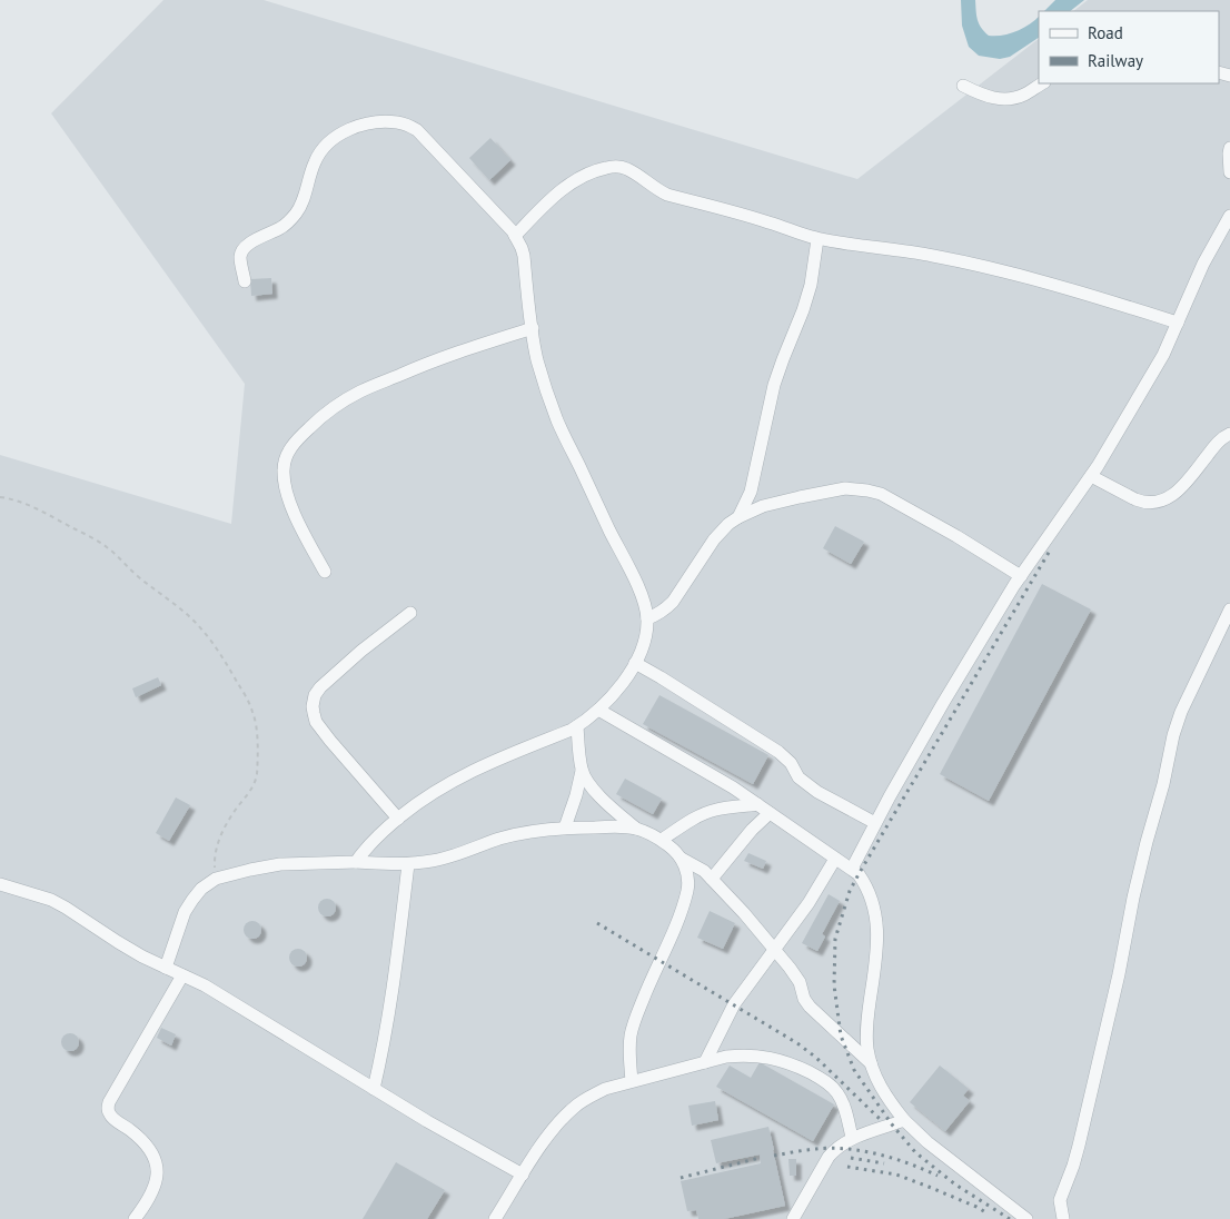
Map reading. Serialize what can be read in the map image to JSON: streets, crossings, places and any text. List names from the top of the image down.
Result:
{
  "legend": ["Road", "Railway"]
}
